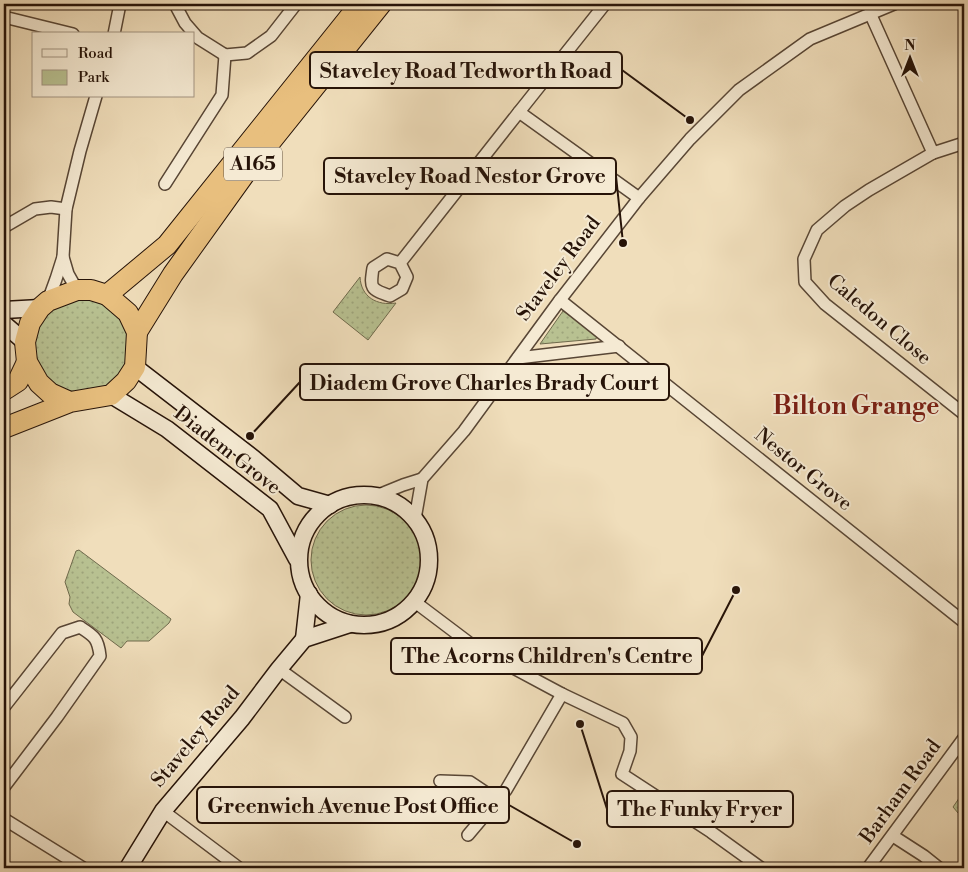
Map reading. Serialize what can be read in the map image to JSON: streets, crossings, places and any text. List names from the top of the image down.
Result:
{
  "streets": {
    "highway": ["A165"],
    "street": [
      "Staveley Road",
      "Caledon Close",
      "Diadem Grove",
      "Nestor Grove",
      "Barham Road"
    ]
  },
  "crossings": [
    ["A165", "Diadem Grove"],
    ["Staveley Road", "Nestor Grove"]
  ],
  "districts": ["Bilton Grange"],
  "places": [
    "Staveley Road Tedworth Road",
    "Staveley Road Nestor Grove",
    "Diadem Grove Charles Brady Court",
    "The Acorns Children's Centre",
    "The Funky Fryer",
    "Greenwich Avenue Post Office"
  ],
  "legend": ["Road", "Park"],
  "north": "top"
}
